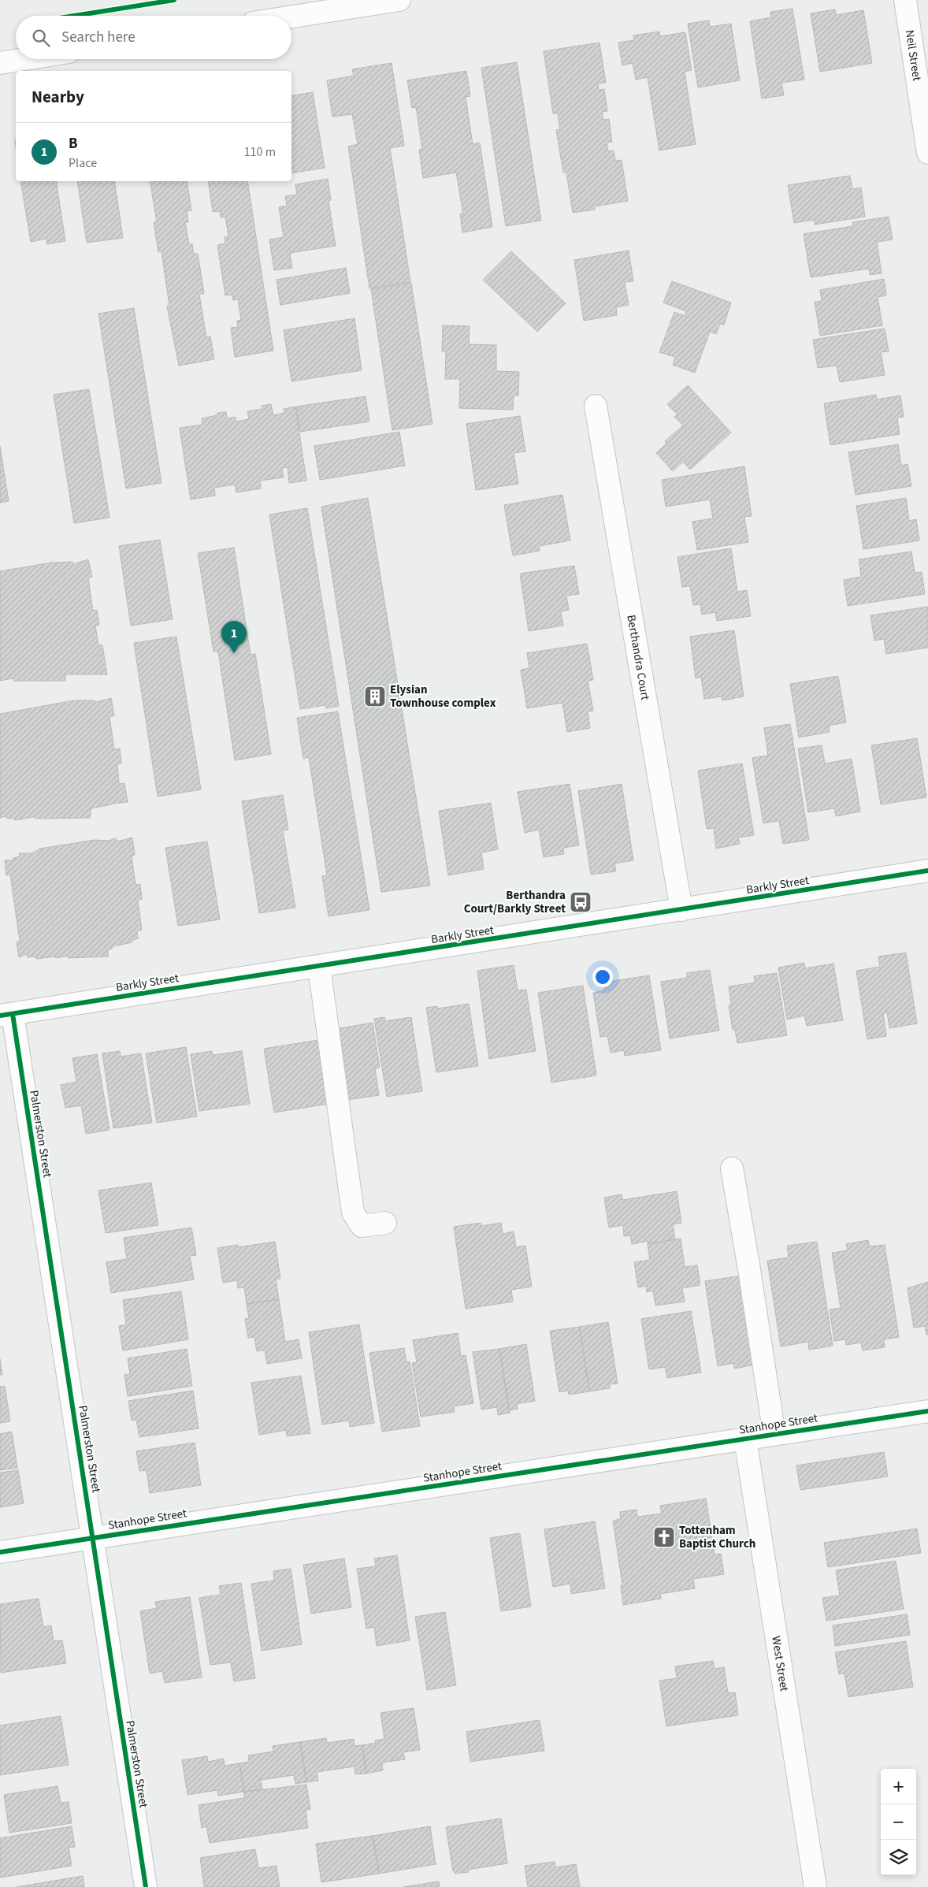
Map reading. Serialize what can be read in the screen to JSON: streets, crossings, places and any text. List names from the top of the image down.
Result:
{
  "streets": {
    "street": [
      "Neil Street",
      "Berthandra Court",
      "Barkly Street",
      "Palmerston Street",
      "Stanhope Street",
      "West Street"
    ]
  },
  "crossings": [
    ["Berthandra Court", "Barkly Street"],
    ["Barkly Street", "Palmerston Street"],
    ["Palmerston Street", "Stanhope Street"],
    ["Stanhope Street", "West Street"]
  ],
  "places": {
    "building": ["Elysian Townhouse complex"],
    "bus stop": ["Berthandra Court/Barkly Street"],
    "church": ["Tottenham Baptist Church"]
  },
  "page": {
    "search": "Search here",
    "heading": "Nearby",
    "list": [
      {
        "mark": "1",
        "name": "B",
        "note": "Place",
        "value": "110 m"
      }
    ],
    "pins": "1",
    "map_buttons": ["+", "−"]
  }
}
